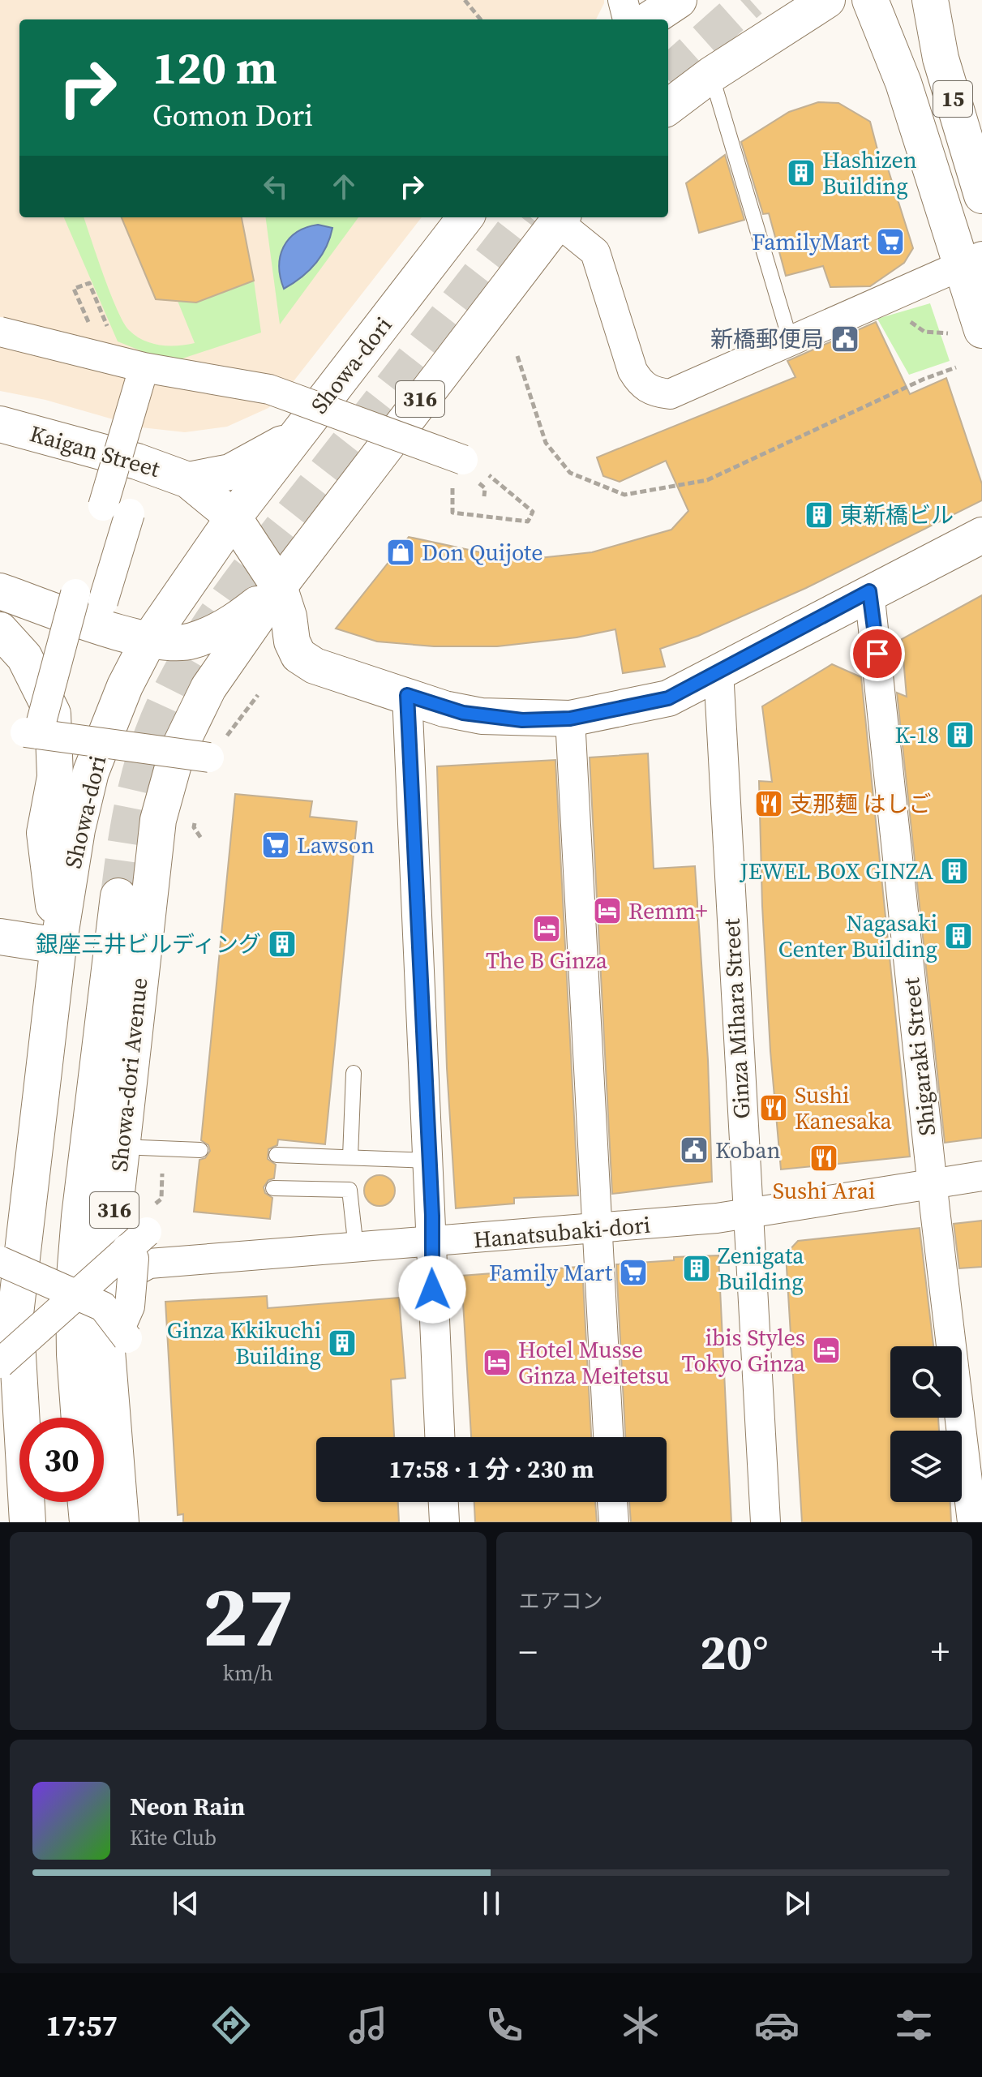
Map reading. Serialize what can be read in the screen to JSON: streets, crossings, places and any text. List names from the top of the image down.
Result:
{
  "streets": {
    "main road": [
      "15",
      "Showa-dori",
      "316",
      "Kaigan Street",
      "Showa-dori Avenue"
    ],
    "street": ["Ginza Mihara Street", "Shigaraki Street", "Hanatsubaki-dori"]
  },
  "crossings": [
    ["Showa-dori", "316"],
    ["316", "Showa-dori Avenue"],
    ["Ginza Mihara Street", "Hanatsubaki-dori"],
    ["Shigaraki Street", "Hanatsubaki-dori"],
    ["Showa-dori Avenue", "Hanatsubaki-dori"]
  ],
  "places": {
    "building": [
      "Hashizen Building",
      "東新橋ビル",
      "K-18",
      "JEWEL BOX GINZA",
      "Nagasaki Center Building",
      "銀座三井ビルディング",
      "Zenigata Building",
      "Ginza Kkikuchi Building"
    ],
    "supermarket": ["FamilyMart", "Lawson", "Family Mart"],
    "public building": ["新橋郵便局", "Koban"],
    "shop": ["Don Quijote"],
    "restaurant": ["支那麺 はしご", "Sushi Kanesaka", "Sushi Arai"],
    "hotel": [
      "Remm+",
      "The B Ginza",
      "ibis Styles Tokyo Ginza",
      "Hotel Musse Ginza Meitetsu"
    ]
  },
  "page": {
    "turn": ["120 m", "Gomon Dori"],
    "limit": "30",
    "trip": "17:58 · 1 分 · 230 m",
    "tile": [
      ["27", "km/h"],
      "エアコン"
    ],
    "heat": ["−", "20°", "+"],
    "song": ["Neon Rain", "Kite Club"],
    "tabs": "17:57"
  }
}
